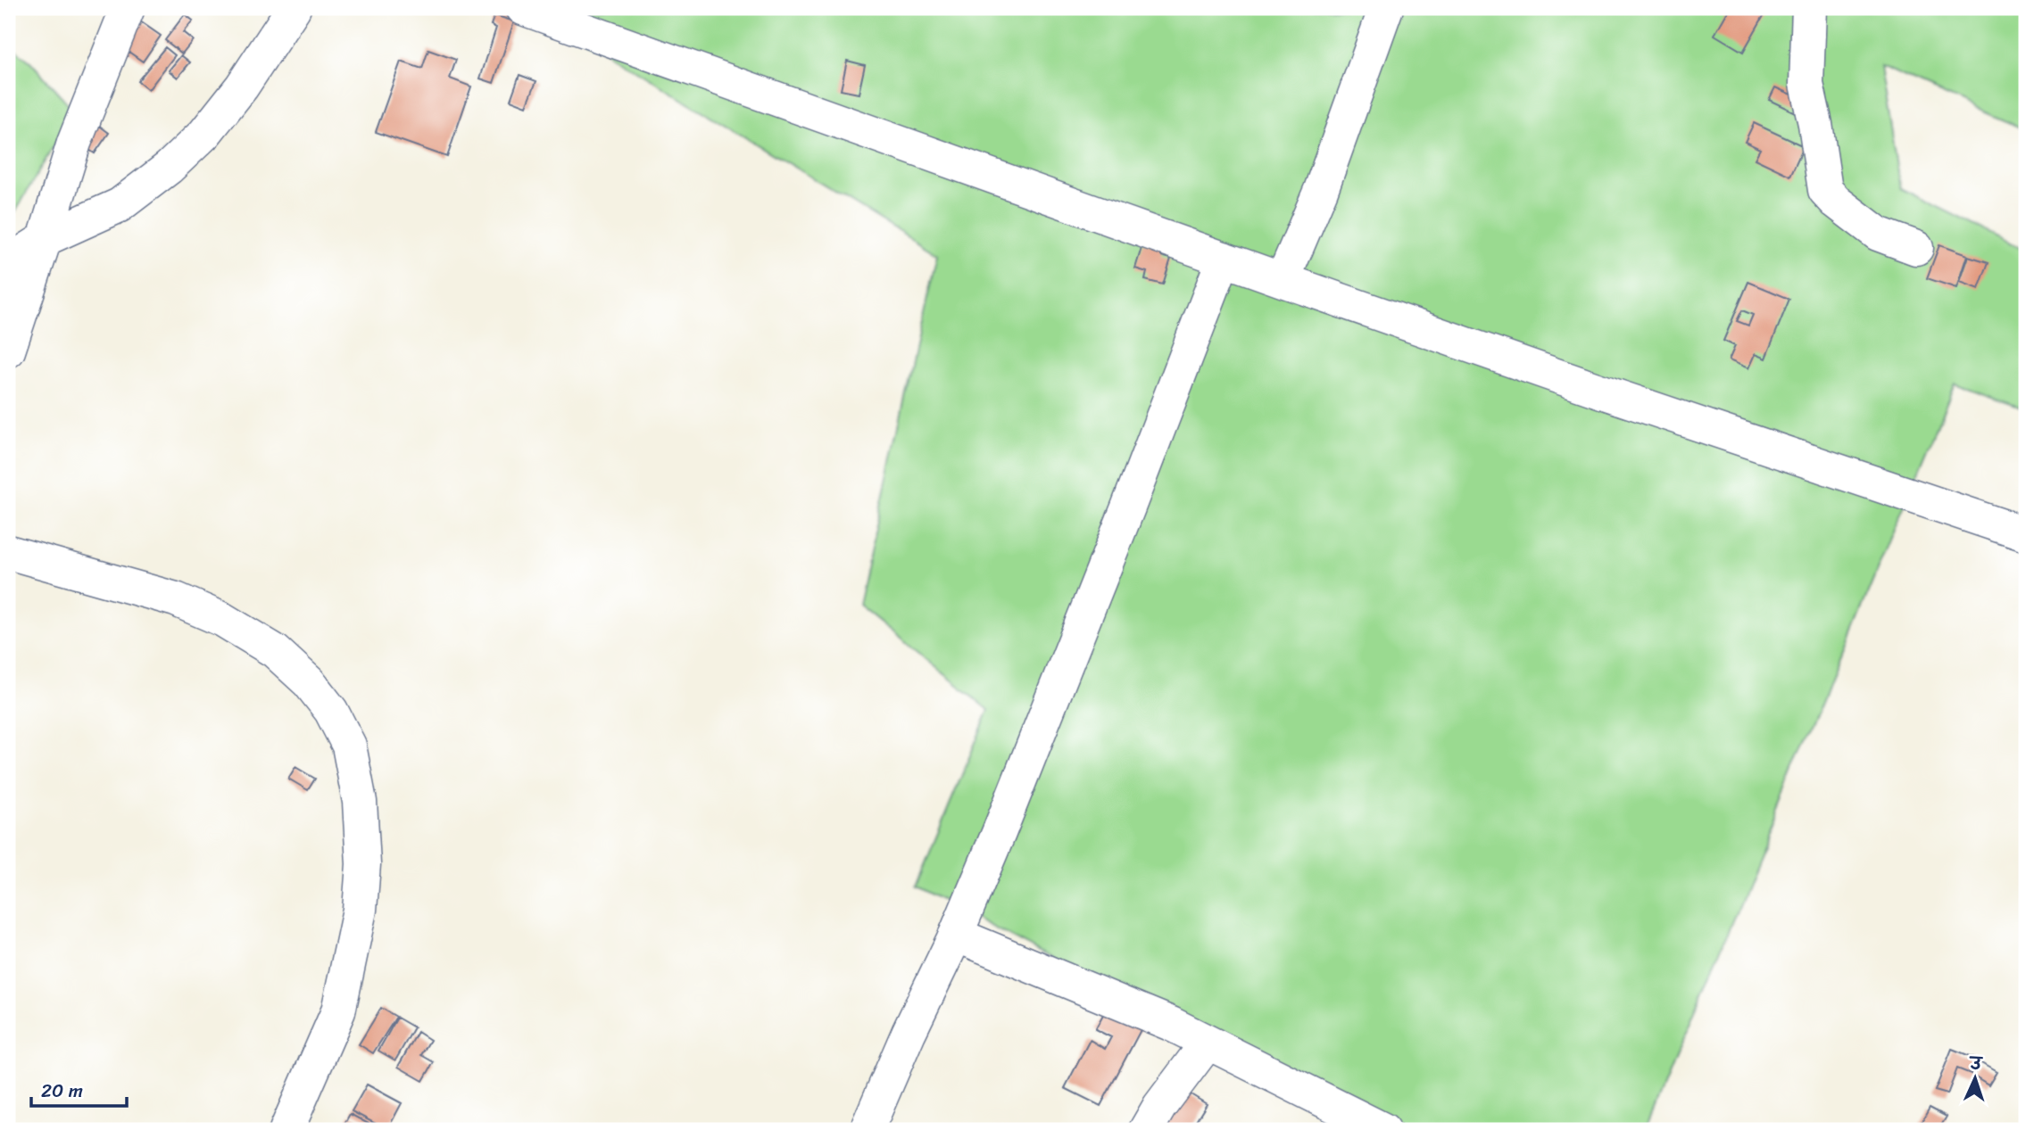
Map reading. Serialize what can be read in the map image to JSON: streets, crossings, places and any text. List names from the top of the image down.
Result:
{
  "scale_bar": "20 m",
  "north": "top"
}
